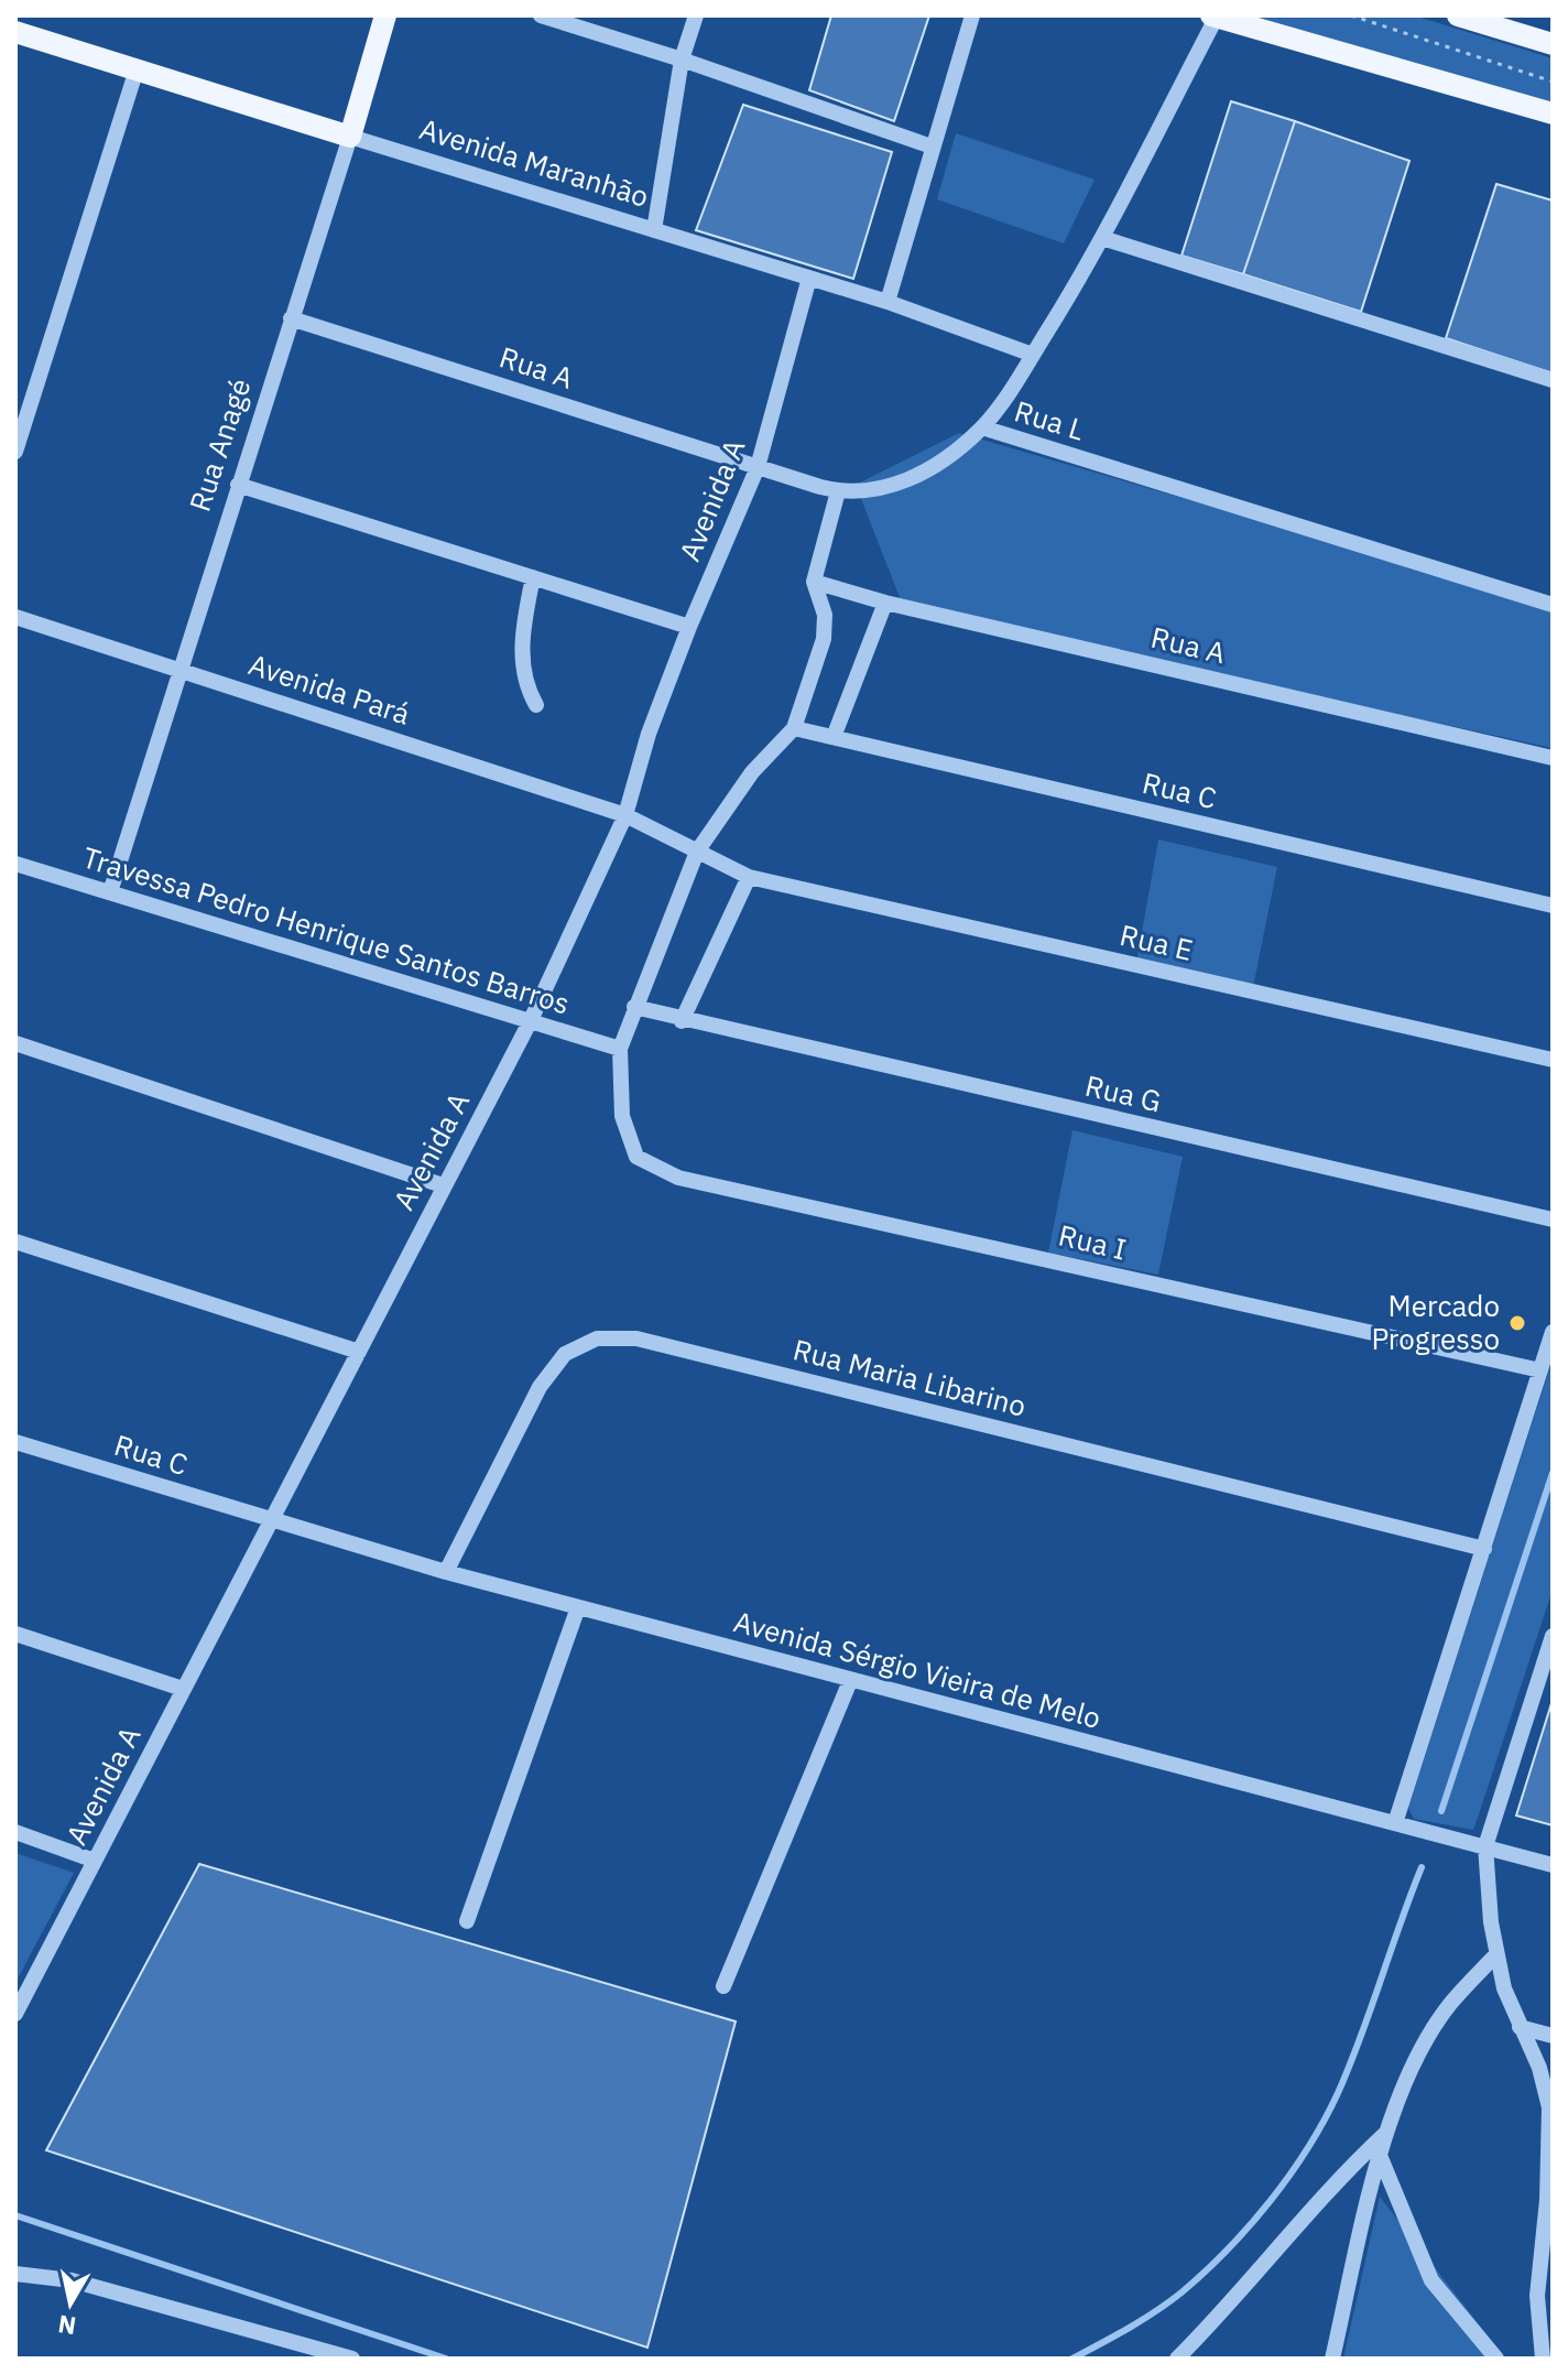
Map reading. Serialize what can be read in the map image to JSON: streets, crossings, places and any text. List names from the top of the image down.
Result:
{
  "streets": {
    "main road": ["Avenida Maranhão", "Rua Anagé"],
    "street": [
      "Rua A",
      "Rua L",
      "Avenida A",
      "Avenida Pará",
      "Rua C",
      "Travessa Pedro Henrique Santos Barros",
      "Rua E",
      "Rua G",
      "Rua I",
      "Rua Maria Libarino",
      "Avenida Sérgio Vieira de Melo"
    ]
  },
  "crossings": [
    ["Avenida Maranhão", "Rua L"],
    ["Avenida Maranhão", "Rua Anagé"],
    ["Avenida Maranhão", "Avenida A"],
    ["Rua A", "Rua L"],
    ["Rua A", "Rua Anagé"],
    ["Rua A", "Avenida A"],
    ["Rua Anagé", "Avenida Pará"],
    ["Rua Anagé", "Travessa Pedro Henrique Santos Barros"],
    ["Avenida A", "Avenida Pará"],
    ["Avenida A", "Rua C"],
    ["Avenida A", "Travessa Pedro Henrique Santos Barros"],
    ["Avenida A", "Avenida Sérgio Vieira de Melo"],
    ["Avenida Pará", "Rua E"],
    ["Rua C", "Avenida Sérgio Vieira de Melo"],
    ["Travessa Pedro Henrique Santos Barros", "Rua I"],
    ["Rua Maria Libarino", "Avenida Sérgio Vieira de Melo"]
  ],
  "places": ["Mercado Progresso"],
  "north": "bottom"
}
